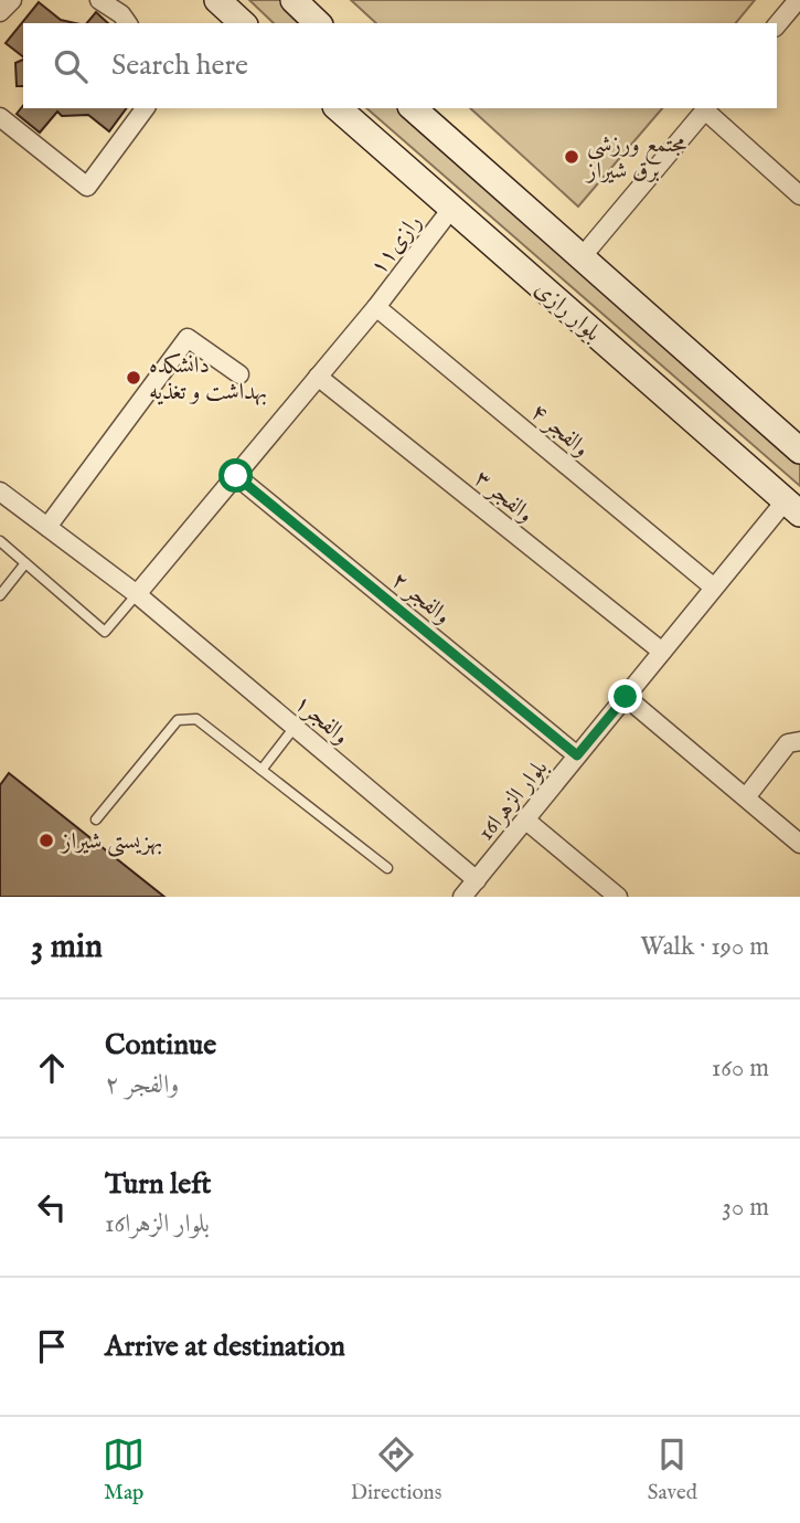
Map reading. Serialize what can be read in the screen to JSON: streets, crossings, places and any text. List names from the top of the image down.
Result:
{
  "streets": {
    "main road": ["بلوار رازی"],
    "street": [
      "رازی۱۱",
      "والفجر ۴",
      "والفجر ۳",
      "والفجر ۲",
      "والفجر۱",
      "16بلوار الزهرا"
    ]
  },
  "crossings": [
    ["رازی۱۱", "بلوار رازی"],
    ["رازی۱۱", "والفجر ۴"],
    ["رازی۱۱", "والفجر ۳"],
    ["رازی۱۱", "والفجر ۲"],
    ["رازی۱۱", "والفجر۱"],
    ["بلوار رازی", "16بلوار الزهرا"],
    ["والفجر ۴", "16بلوار الزهرا"],
    ["والفجر ۳", "16بلوار الزهرا"],
    ["والفجر ۲", "16بلوار الزهرا"],
    ["والفجر۱", "16بلوار الزهرا"]
  ],
  "places": ["مجتمع ورزشی برق شیراز", "دانشکده بهداشت و تغذیه", "بهزیستی شیراز"],
  "page": {
    "search": "Search here",
    "heading": ["3 min", "Walk · 190 m"],
    "list": [
      ["Continue", "والفجر ۲", "160 m"],
      ["Turn left", "16بلوار الزهرا", "30 m"],
      "Arrive at destination"
    ],
    "nav": ["Map", "Directions", "Saved"]
  }
}
